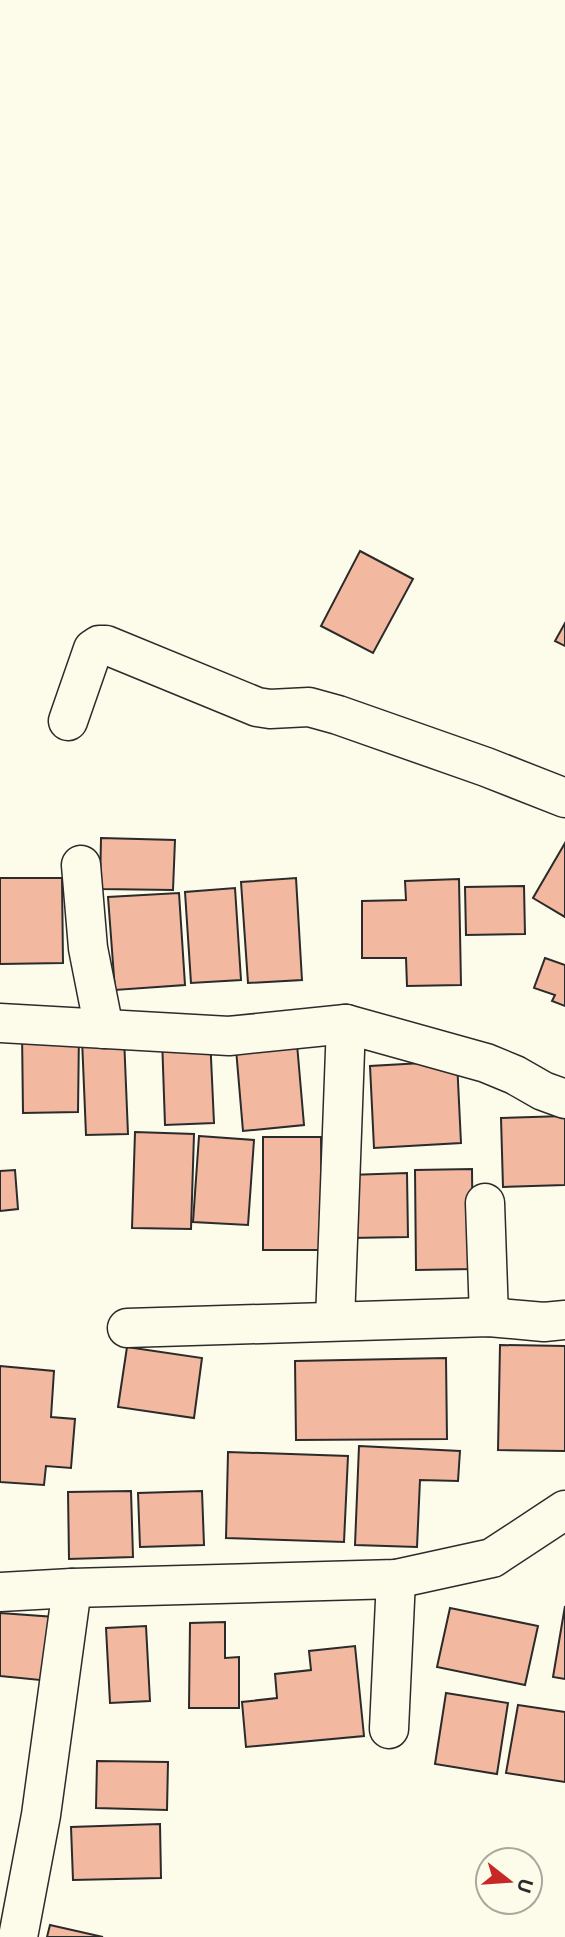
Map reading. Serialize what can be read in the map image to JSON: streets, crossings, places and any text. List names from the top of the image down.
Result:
{
  "north": "right"
}
